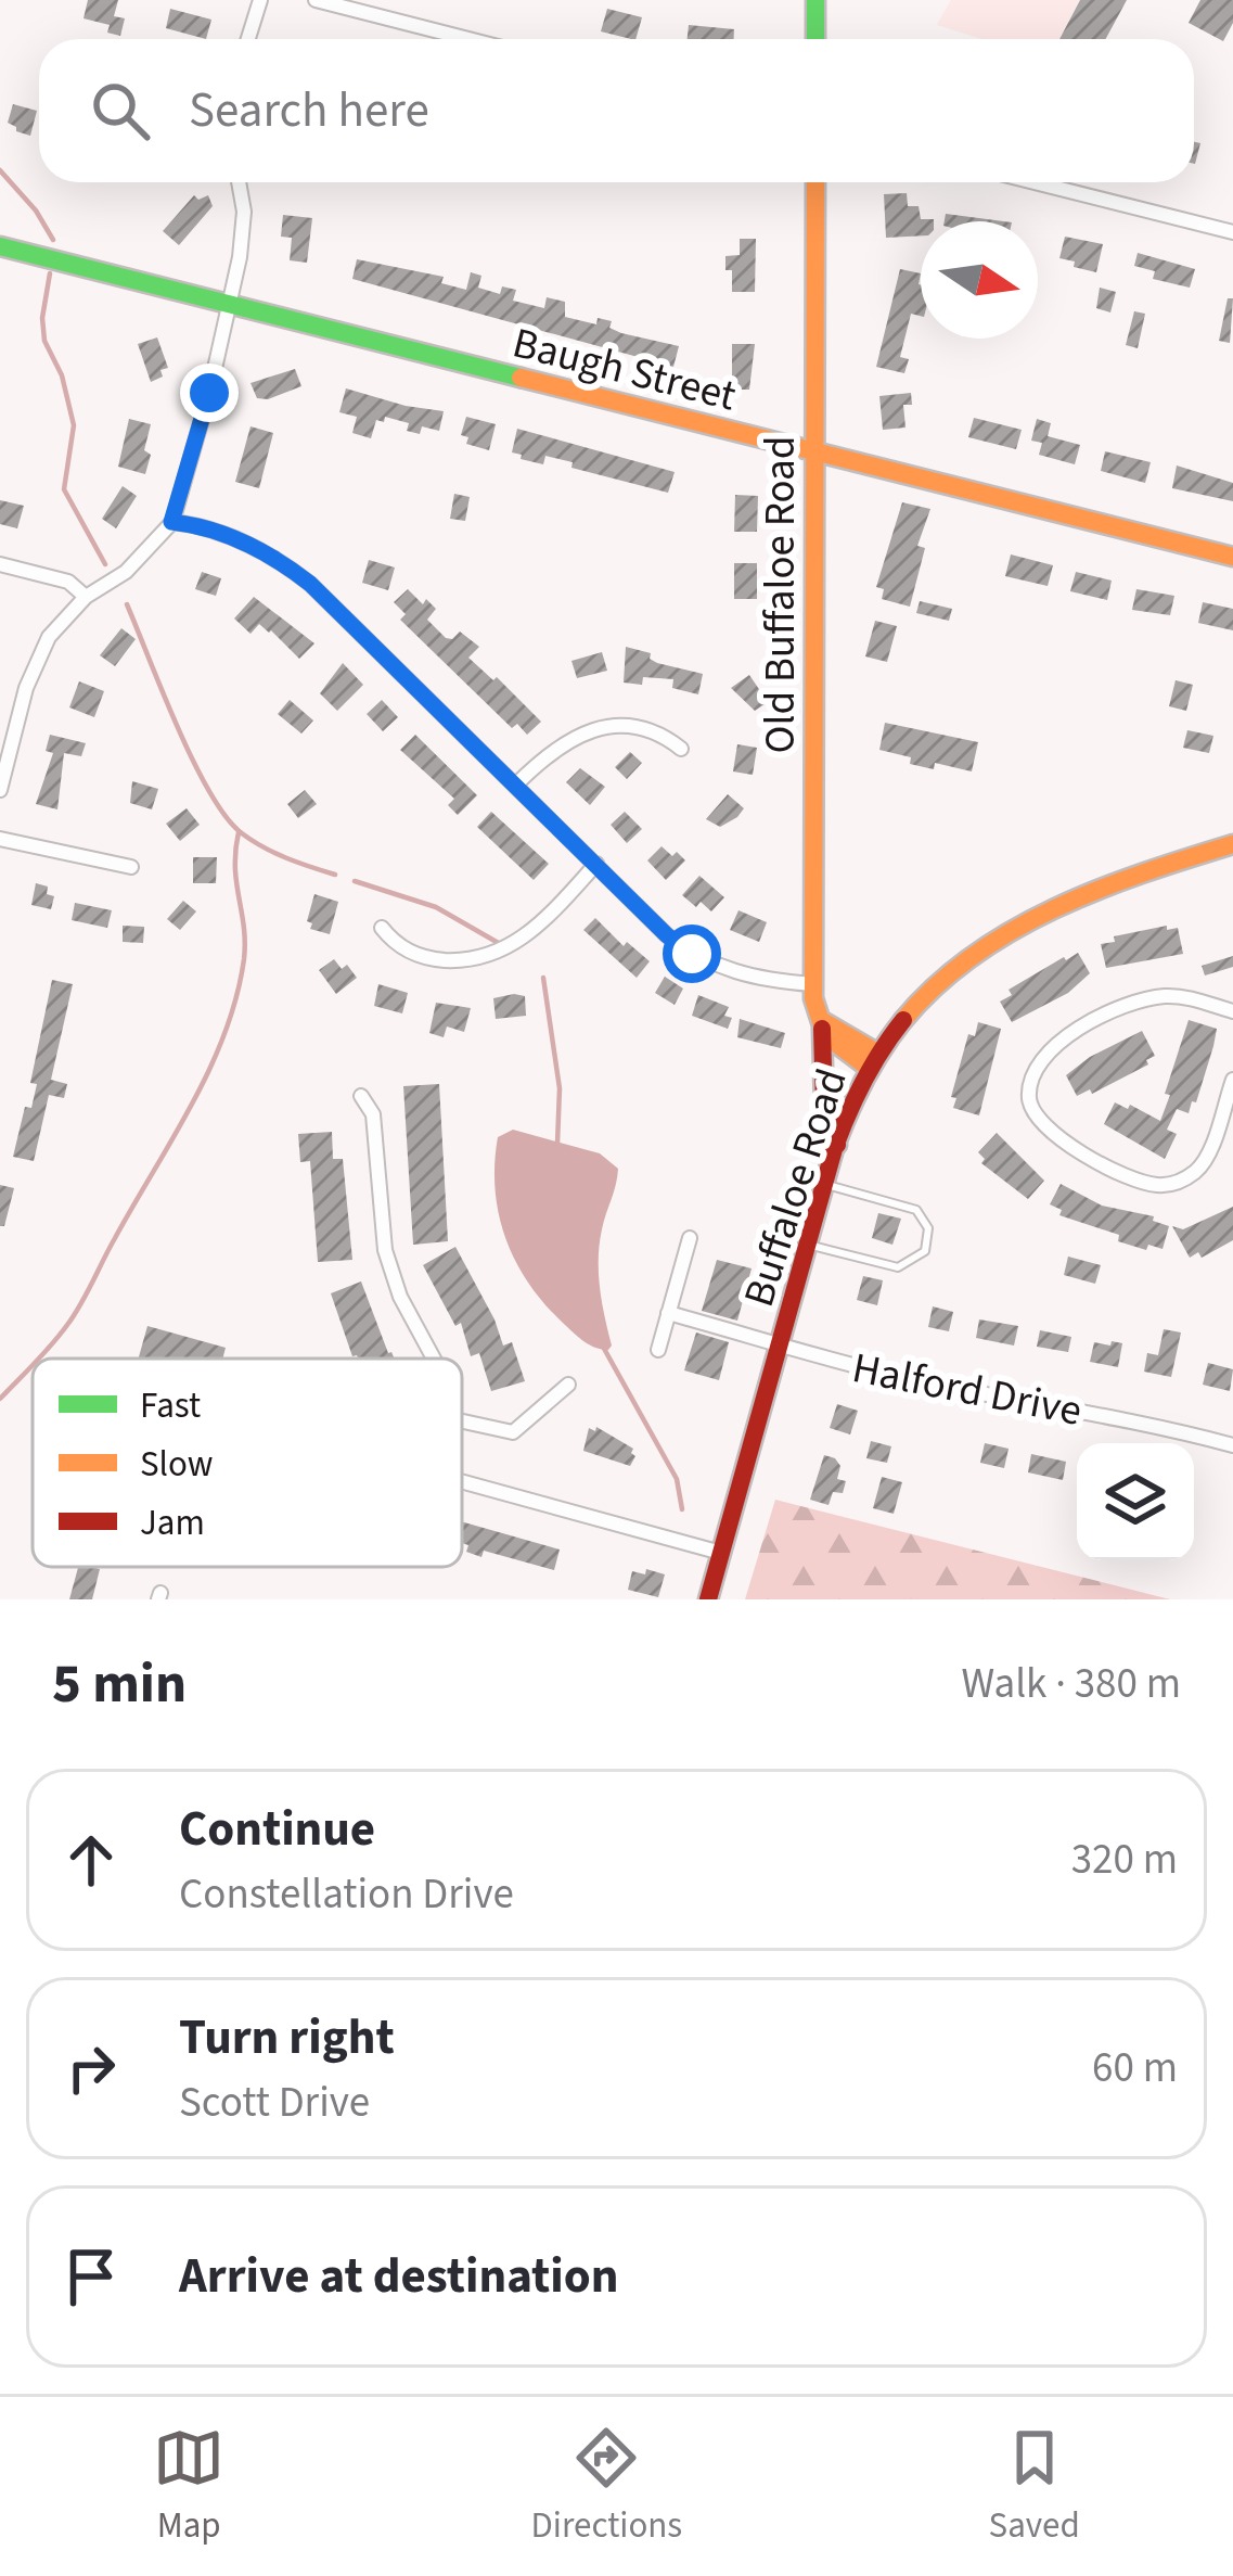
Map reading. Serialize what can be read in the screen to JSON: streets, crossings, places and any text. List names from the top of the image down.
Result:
{
  "streets": {
    "street": [
      "Baugh Street",
      "Old Buffaloe Road",
      "Buffaloe Road",
      "Halford Drive"
    ]
  },
  "crossings": [
    ["Baugh Street", "Old Buffaloe Road"],
    ["Old Buffaloe Road", "Buffaloe Road"],
    ["Buffaloe Road", "Halford Drive"]
  ],
  "legend": ["Fast", "Slow", "Jam"],
  "north": "right",
  "page": {
    "search": "Search here",
    "heading": ["5 min", "Walk · 380 m"],
    "list": [
      ["Continue", "Constellation Drive", "320 m"],
      ["Turn right", "Scott Drive", "60 m"],
      "Arrive at destination"
    ],
    "nav": ["Map", "Directions", "Saved"]
  }
}
